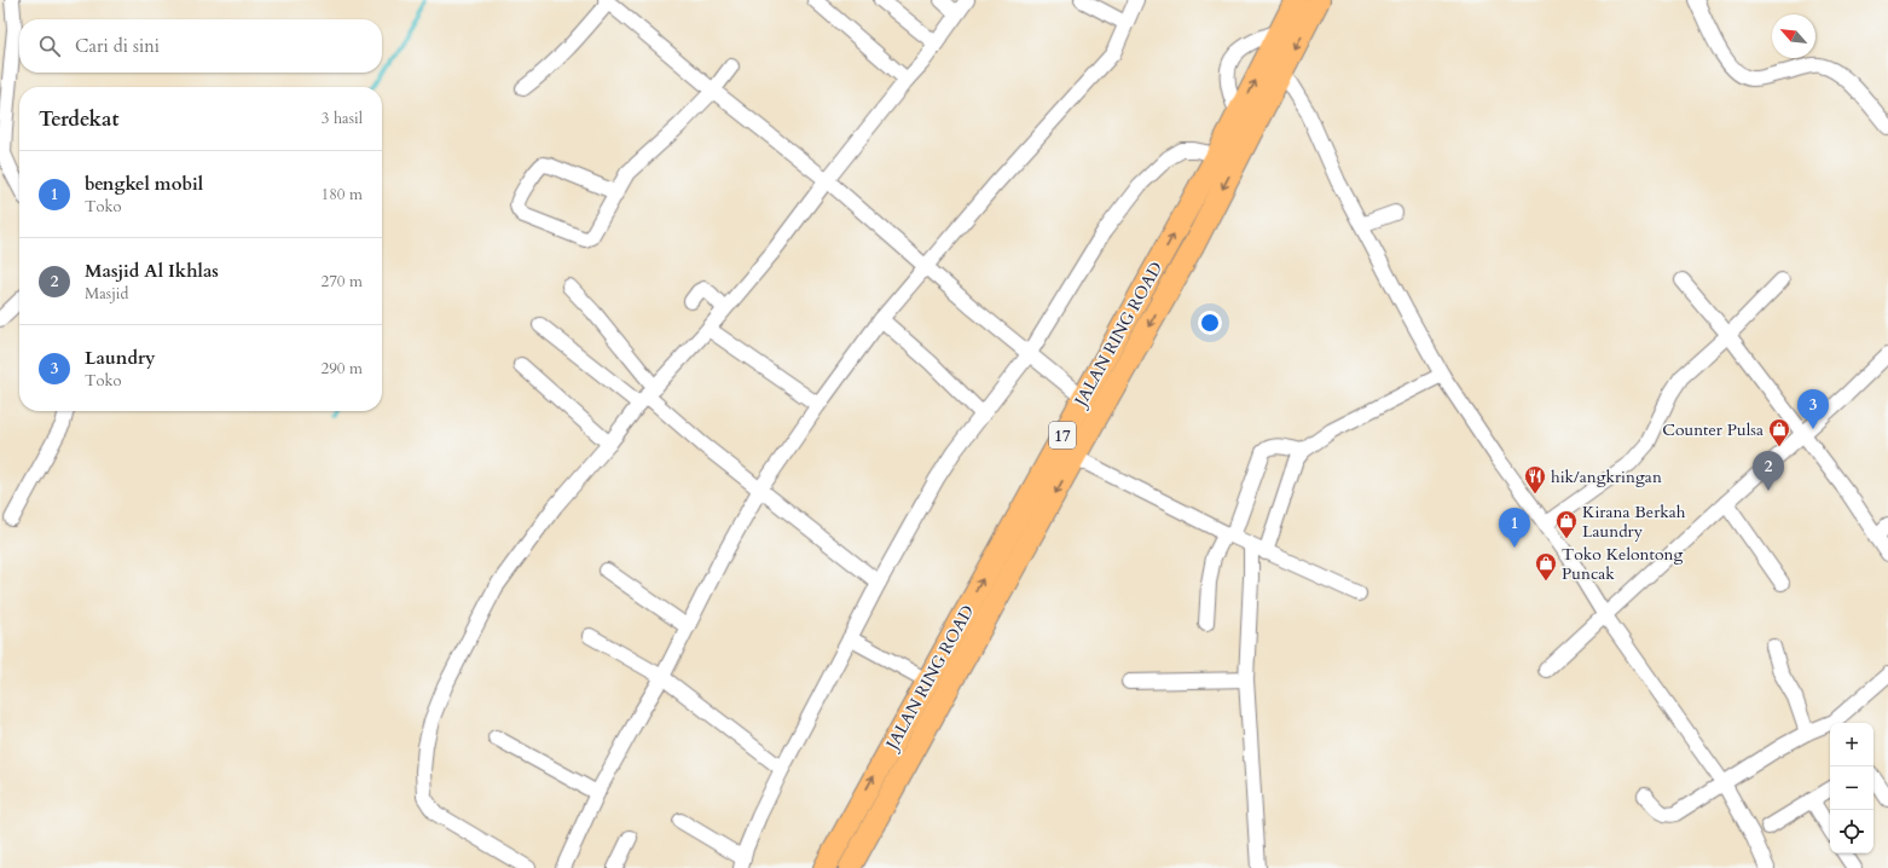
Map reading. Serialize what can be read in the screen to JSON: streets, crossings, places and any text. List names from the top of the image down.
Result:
{
  "streets": {
    "highway": ["JALAN RING ROAD", "17"]
  },
  "places": {
    "shop": ["Counter Pulsa", "Kirana Berkah Laundry", "Toko Kelontong Puncak"],
    "restaurant": ["hik/angkringan"]
  },
  "north": "top left",
  "page": {
    "search": "Cari di sini",
    "heading": ["Terdekat", "3 hasil"],
    "list": [
      {
        "mark": "1",
        "name": "bengkel mobil",
        "note": "Toko",
        "value": "180 m"
      },
      {
        "mark": "2",
        "name": "Masjid Al Ikhlas",
        "note": "Masjid",
        "value": "270 m"
      },
      {
        "mark": "3",
        "name": "Laundry",
        "note": "Toko",
        "value": "290 m"
      }
    ],
    "pins": ["3", "2", "1"],
    "map_buttons": ["+", "−"]
  }
}
